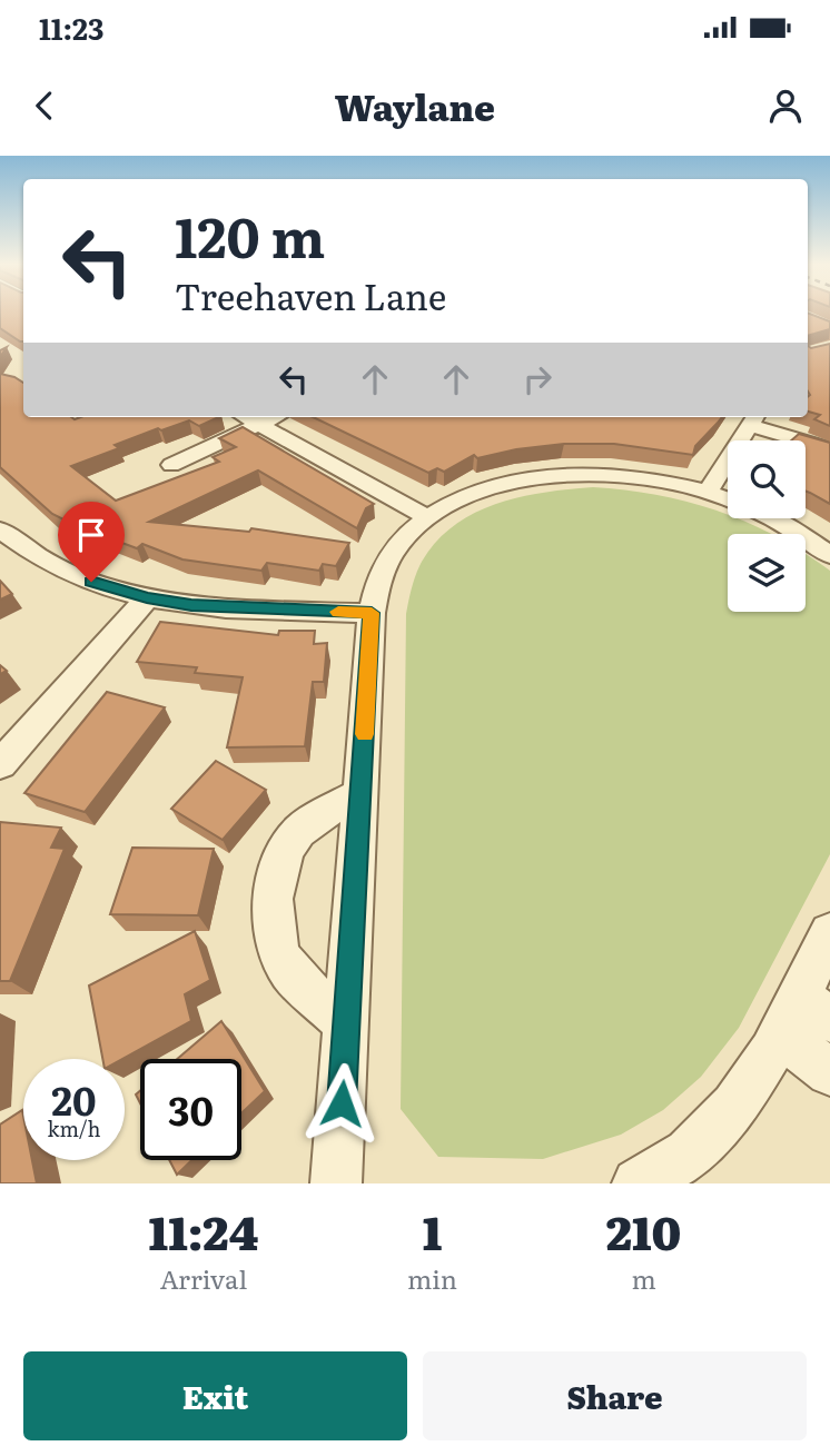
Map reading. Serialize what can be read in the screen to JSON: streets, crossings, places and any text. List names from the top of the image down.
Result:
{
  "page": {
    "status": "11:23",
    "header": "Waylane",
    "turn": ["120 m", "Treehaven Lane"],
    "speed": "20 km/h",
    "limit": "30",
    "eta": [
      "11:24",
      "Arrival",
      "1",
      "min",
      "210",
      "m"
    ],
    "buttons": ["Exit", "Share"]
  }
}
